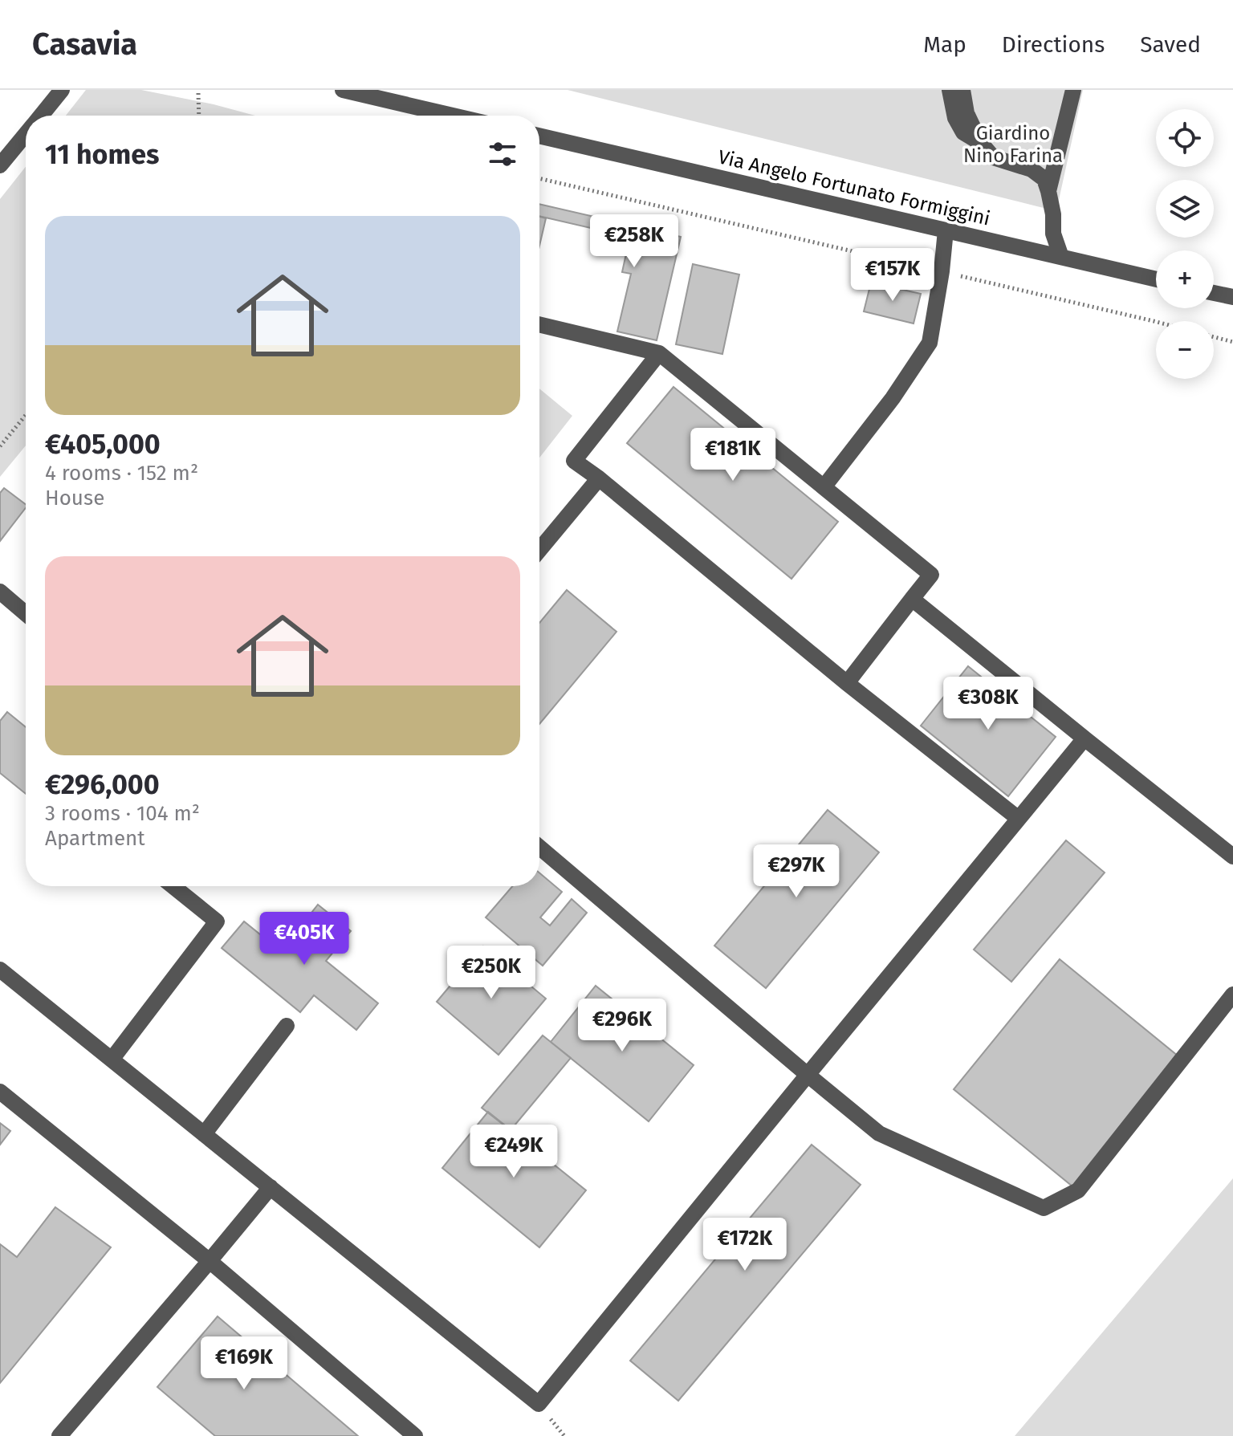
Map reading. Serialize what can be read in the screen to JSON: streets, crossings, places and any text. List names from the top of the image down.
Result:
{
  "streets": {
    "street": ["Via Angelo Fortunato Formiggini"]
  },
  "parks": ["Giardino Nino Farina"],
  "page": {
    "header": "Casavia",
    "nav": ["Map", "Directions", "Saved"],
    "map_buttons": ["+", "−"],
    "heading": "11 homes",
    "list": [
      {
        "name": "€405,000",
        "note": "4 rooms · 152 m² · House"
      },
      {
        "name": "€296,000",
        "note": "3 rooms · 104 m² · Apartment"
      }
    ],
    "price": [
      "€258K",
      "€157K",
      "€181K",
      "€308K",
      "€297K",
      "€405K",
      "€250K",
      "€296K",
      "€249K",
      "€172K",
      "€169K"
    ]
  }
}
